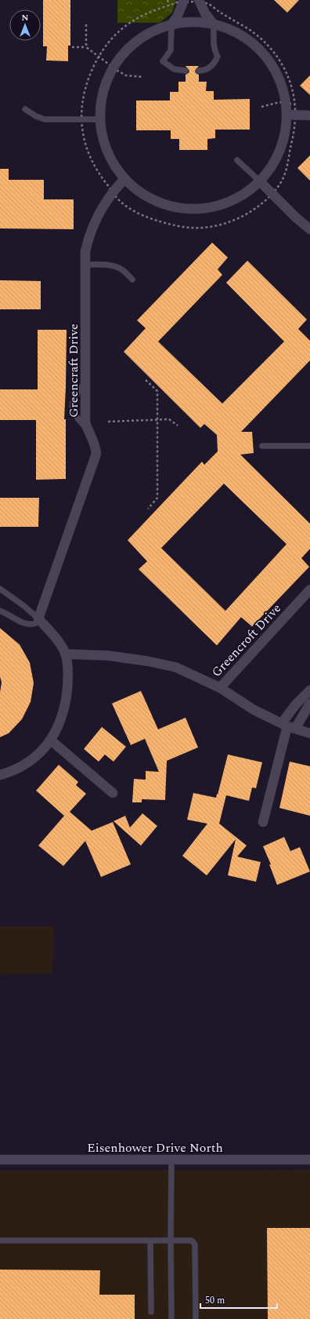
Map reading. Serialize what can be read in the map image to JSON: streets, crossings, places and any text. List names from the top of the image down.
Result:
{
  "streets": {
    "street": ["Greencraft Drive", "Greencroft Drive", "Eisenhower Drive North"]
  },
  "scale_bar": "50 m",
  "north": "top"
}
